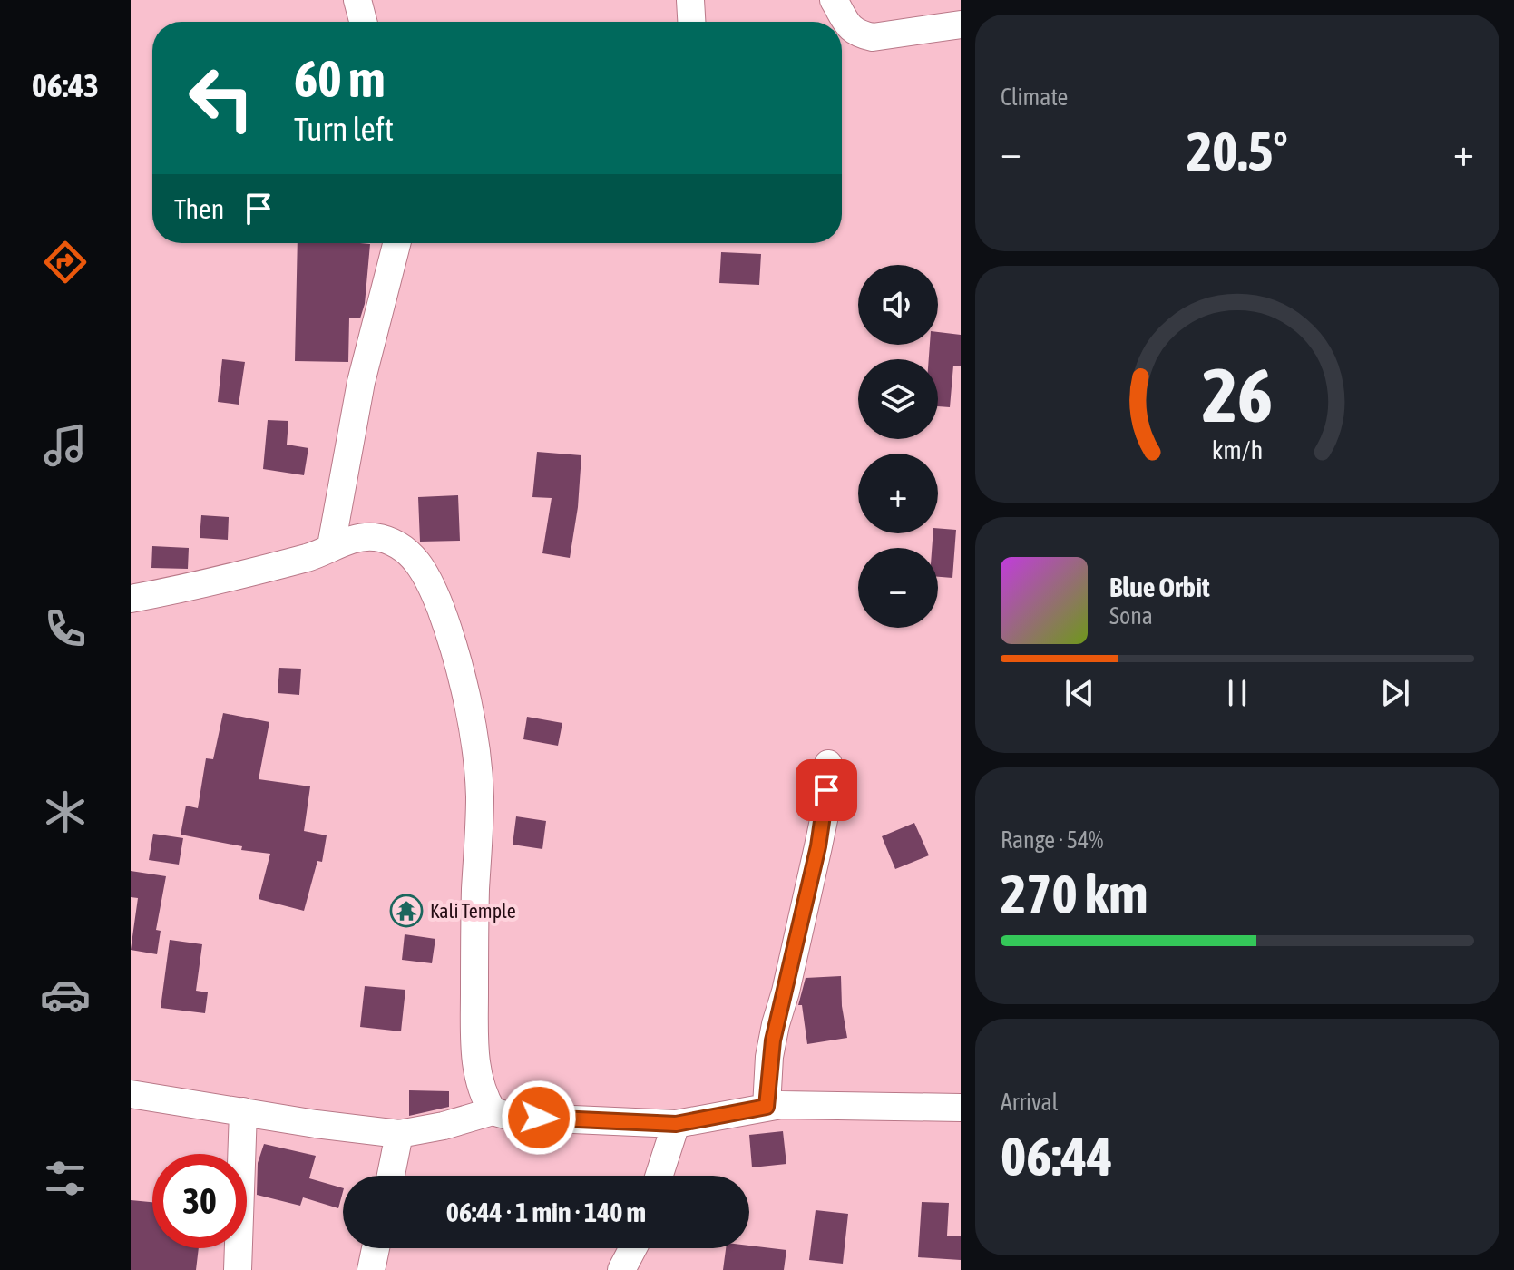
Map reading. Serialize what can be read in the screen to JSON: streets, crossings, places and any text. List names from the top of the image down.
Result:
{
  "places": {
    "temple": ["Kali Temple"]
  },
  "page": {
    "tabs": "06:43",
    "tile": [
      "Climate",
      ["Range · 54%", "270 km"],
      ["Arrival", "06:44"]
    ],
    "turn": ["60 m", "Turn left"],
    "heat": ["−", "20.5°", "+"],
    "then": "Then",
    "map_buttons": ["+", "−"],
    "song": ["Blue Orbit", "Sona"],
    "limit": "30",
    "trip": "06:44 · 1 min · 140 m",
    "gauge": ["26", "km/h"]
  }
}
